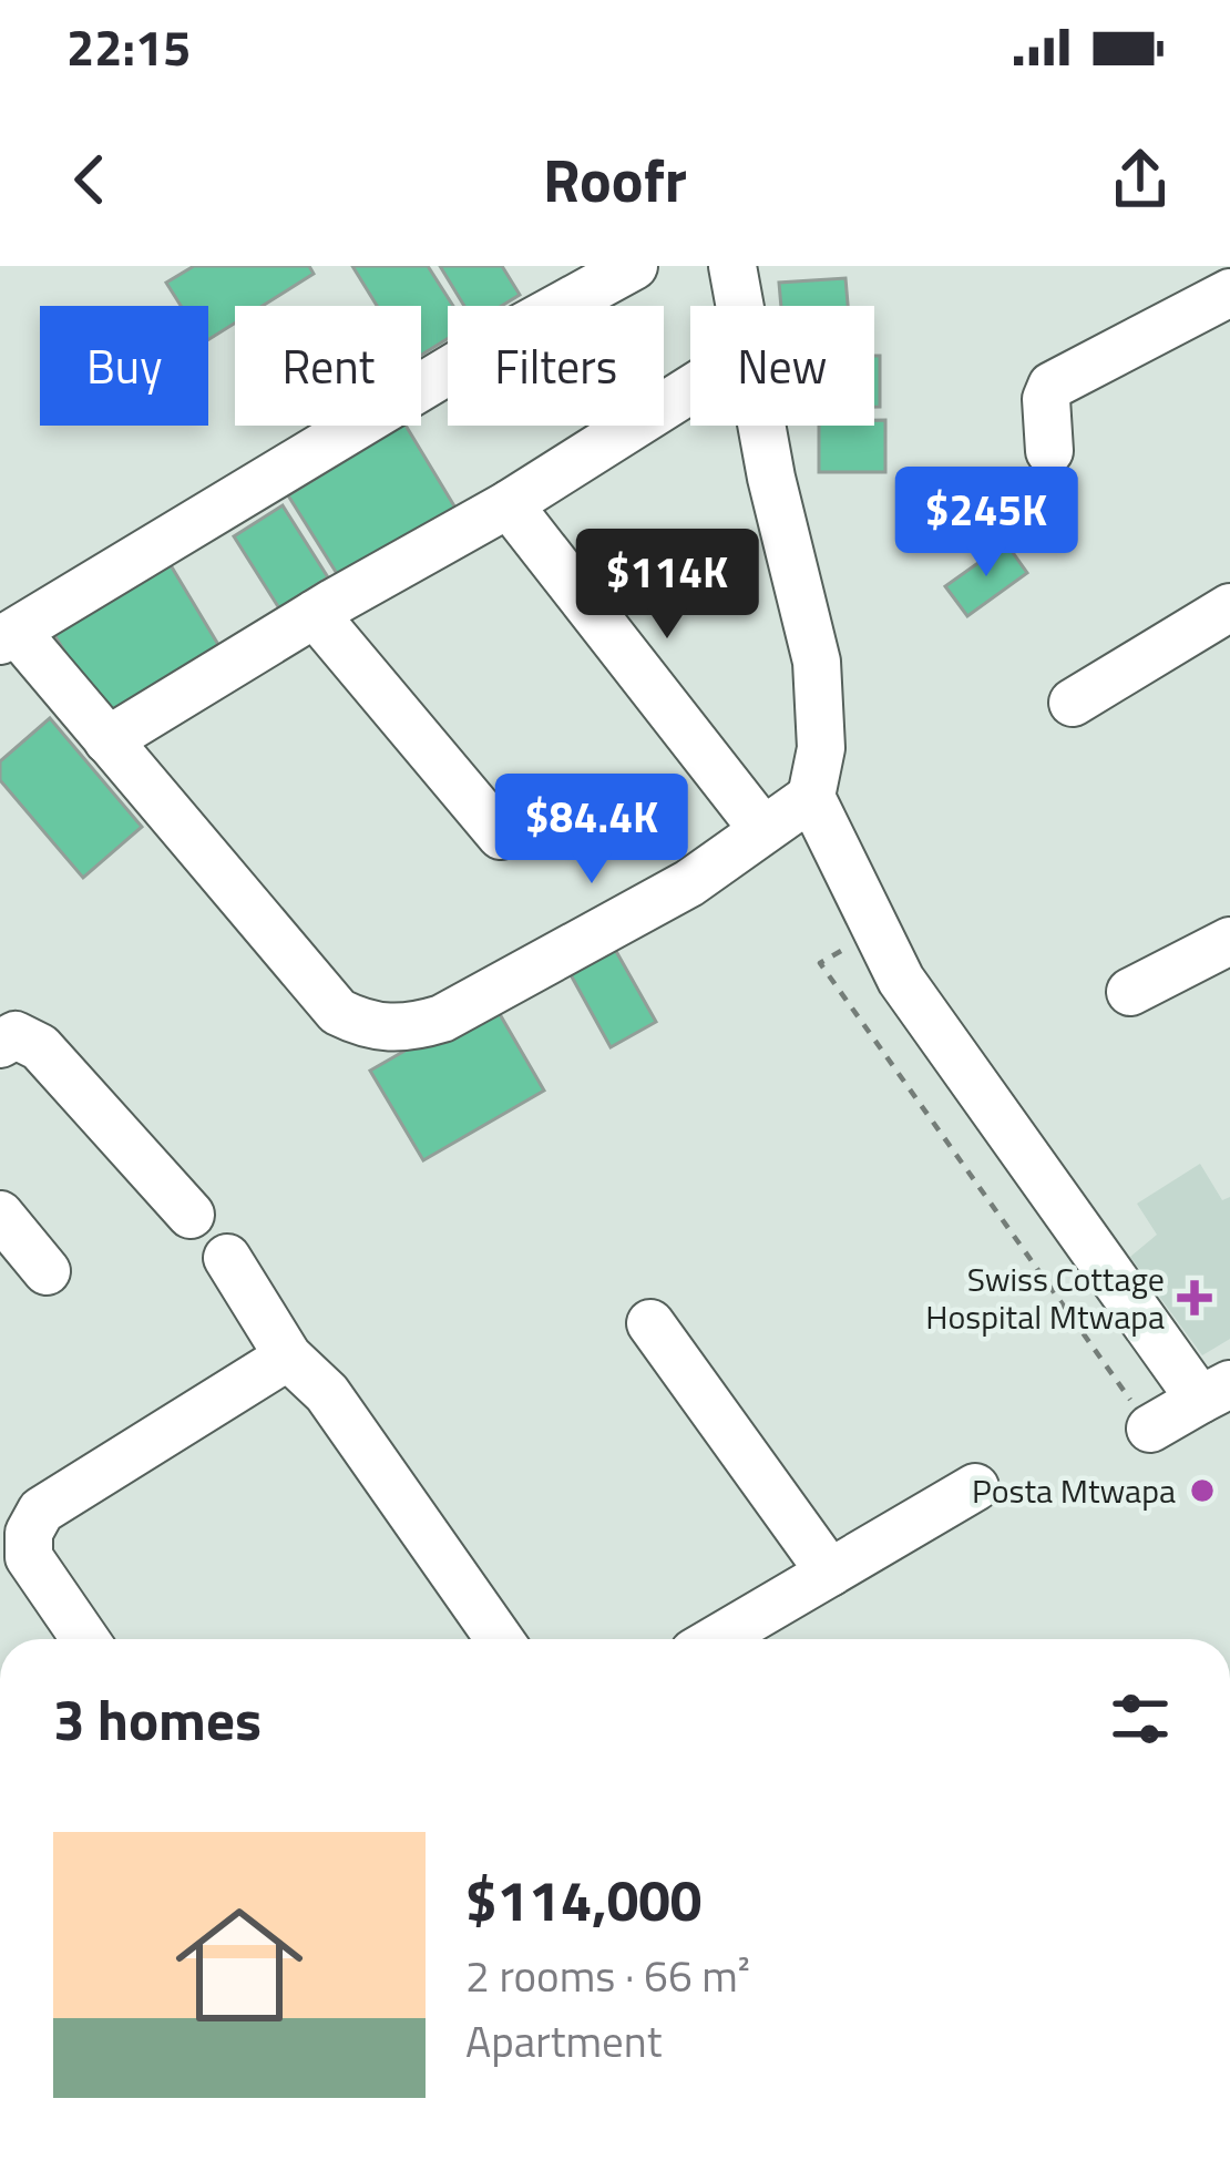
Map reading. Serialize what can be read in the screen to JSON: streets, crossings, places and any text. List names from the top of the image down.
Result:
{
  "places": {
    "health": ["Swiss Cottage Hospital Mtwapa"],
    "other": ["Posta Mtwapa"]
  },
  "page": {
    "status": "22:15",
    "header": "Roofr",
    "chip": [
      "Buy",
      "Rent",
      "Filters",
      "New"
    ],
    "price": ["$245K", "$114K", "$84.4K"],
    "heading": "3 homes",
    "list": [
      {
        "name": "$114,000",
        "note": "2 rooms · 66 m² · Apartment"
      }
    ]
  }
}
